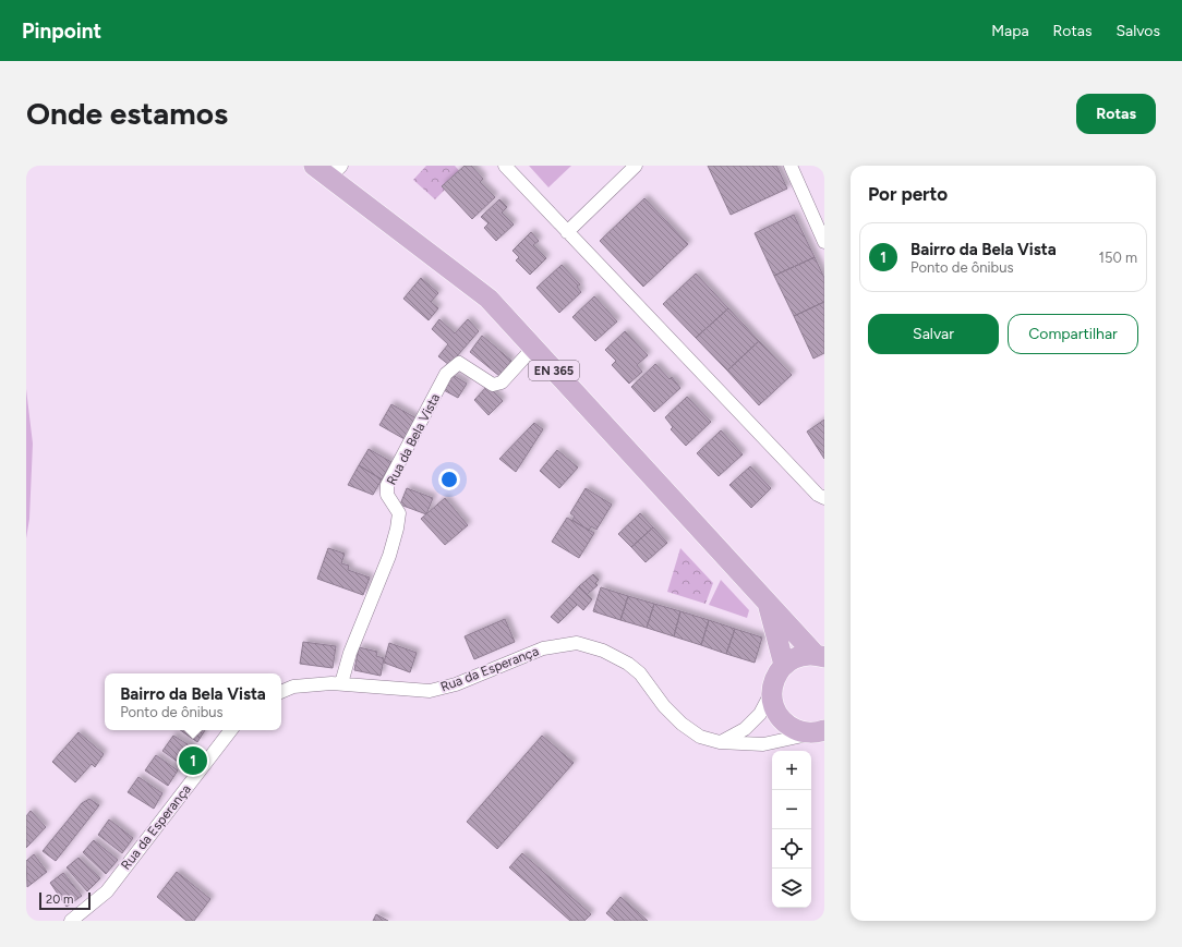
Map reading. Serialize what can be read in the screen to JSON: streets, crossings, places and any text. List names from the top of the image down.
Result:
{
  "streets": {
    "main road": ["EN 365"],
    "street": ["Rua da Bela Vista", "Rua da Esperança"]
  },
  "crossings": [
    ["EN 365", "Rua da Bela Vista"],
    ["Rua da Bela Vista", "Rua da Esperança"]
  ],
  "scale_bar": "20 m",
  "page": {
    "header": "Pinpoint",
    "nav": ["Mapa", "Rotas", "Salvos"],
    "buttons": [
      "Rotas",
      ["Salvar", "Compartilhar"]
    ],
    "title": "Onde estamos",
    "heading": "Por perto",
    "list": [
      {
        "mark": "1",
        "name": "Bairro da Bela Vista",
        "note": "Ponto de ônibus",
        "value": "150 m"
      }
    ],
    "popup": ["Bairro da Bela Vista", "Ponto de ônibus"],
    "pins": "1",
    "map_buttons": ["+", "−"],
    "scale": "20 m"
  }
}
